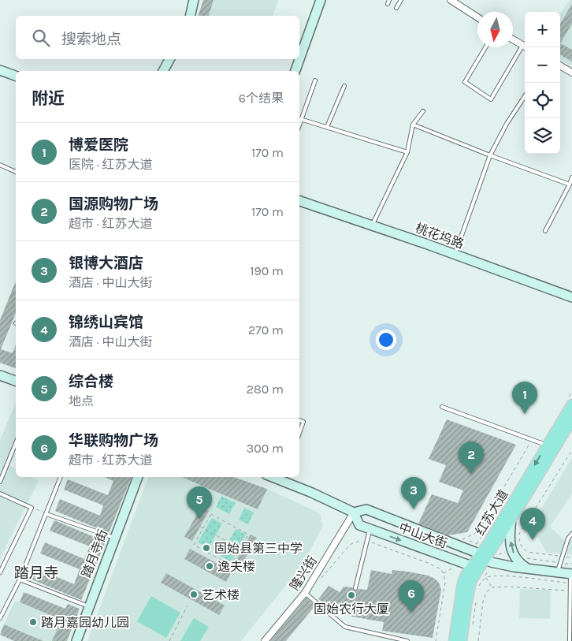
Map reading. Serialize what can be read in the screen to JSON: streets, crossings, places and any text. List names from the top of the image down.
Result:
{
  "streets": {
    "main road": ["红苏大道"],
    "street": [
      "桃花坞路",
      "中山大街",
      "踏月寺街",
      "隆兴街"
    ]
  },
  "crossings": [
    ["红苏大道", "中山大街"],
    ["中山大街", "隆兴街"]
  ],
  "districts": ["踏月寺"],
  "places": [
    "固始县第三中学",
    "逸夫楼",
    "艺术楼",
    "固始农行大厦",
    "踏月嘉园幼儿园"
  ],
  "north": "bottom",
  "page": {
    "map_buttons": ["+", "−"],
    "search": "搜索地点",
    "heading": ["附近", "6个结果"],
    "list": [
      {
        "mark": "1",
        "name": "博爱医院",
        "note": "医院 · 红苏大道",
        "value": "170 m"
      },
      {
        "mark": "2",
        "name": "国源购物广场",
        "note": "超市 · 红苏大道",
        "value": "170 m"
      },
      {
        "mark": "3",
        "name": "银博大酒店",
        "note": "酒店 · 中山大街",
        "value": "190 m"
      },
      {
        "mark": "4",
        "name": "锦绣山宾馆",
        "note": "酒店 · 中山大街",
        "value": "270 m"
      },
      {
        "mark": "5",
        "name": "综合楼",
        "note": "地点",
        "value": "280 m"
      },
      {
        "mark": "6",
        "name": "华联购物广场",
        "note": "超市 · 红苏大道",
        "value": "300 m"
      }
    ],
    "pins": [
      "1",
      "2",
      "3",
      "5",
      "4",
      "6"
    ]
  }
}
